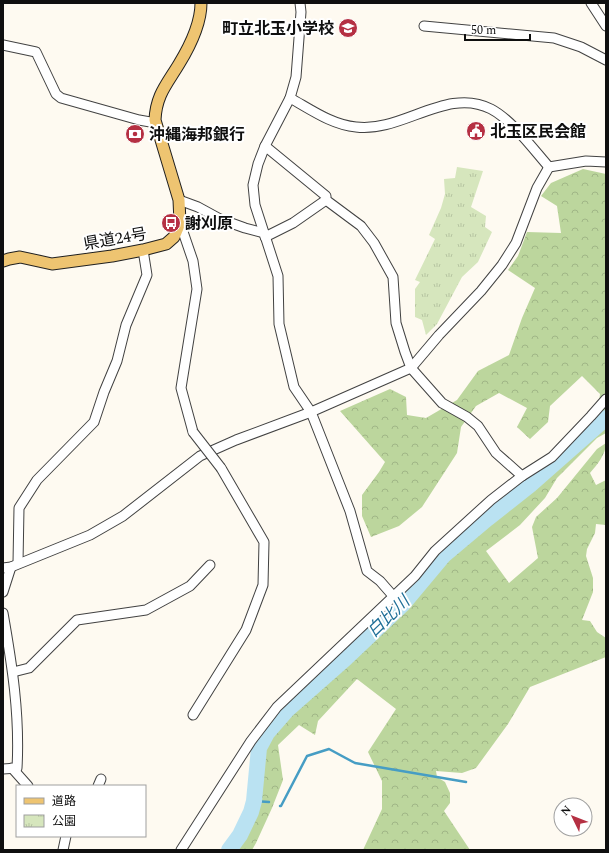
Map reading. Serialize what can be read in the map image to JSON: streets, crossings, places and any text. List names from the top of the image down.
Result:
{
  "streets": {
    "main road": ["県道24号"]
  },
  "water": ["白比川"],
  "places": {
    "school or university": ["町立北玉小学校"],
    "public building": ["北玉区民会館"],
    "bank": ["沖縄海邦銀行"],
    "bus stop": ["謝刈原"]
  },
  "legend": ["道路", "公園"],
  "scale_bar": "50 m",
  "north": "top left"
}
